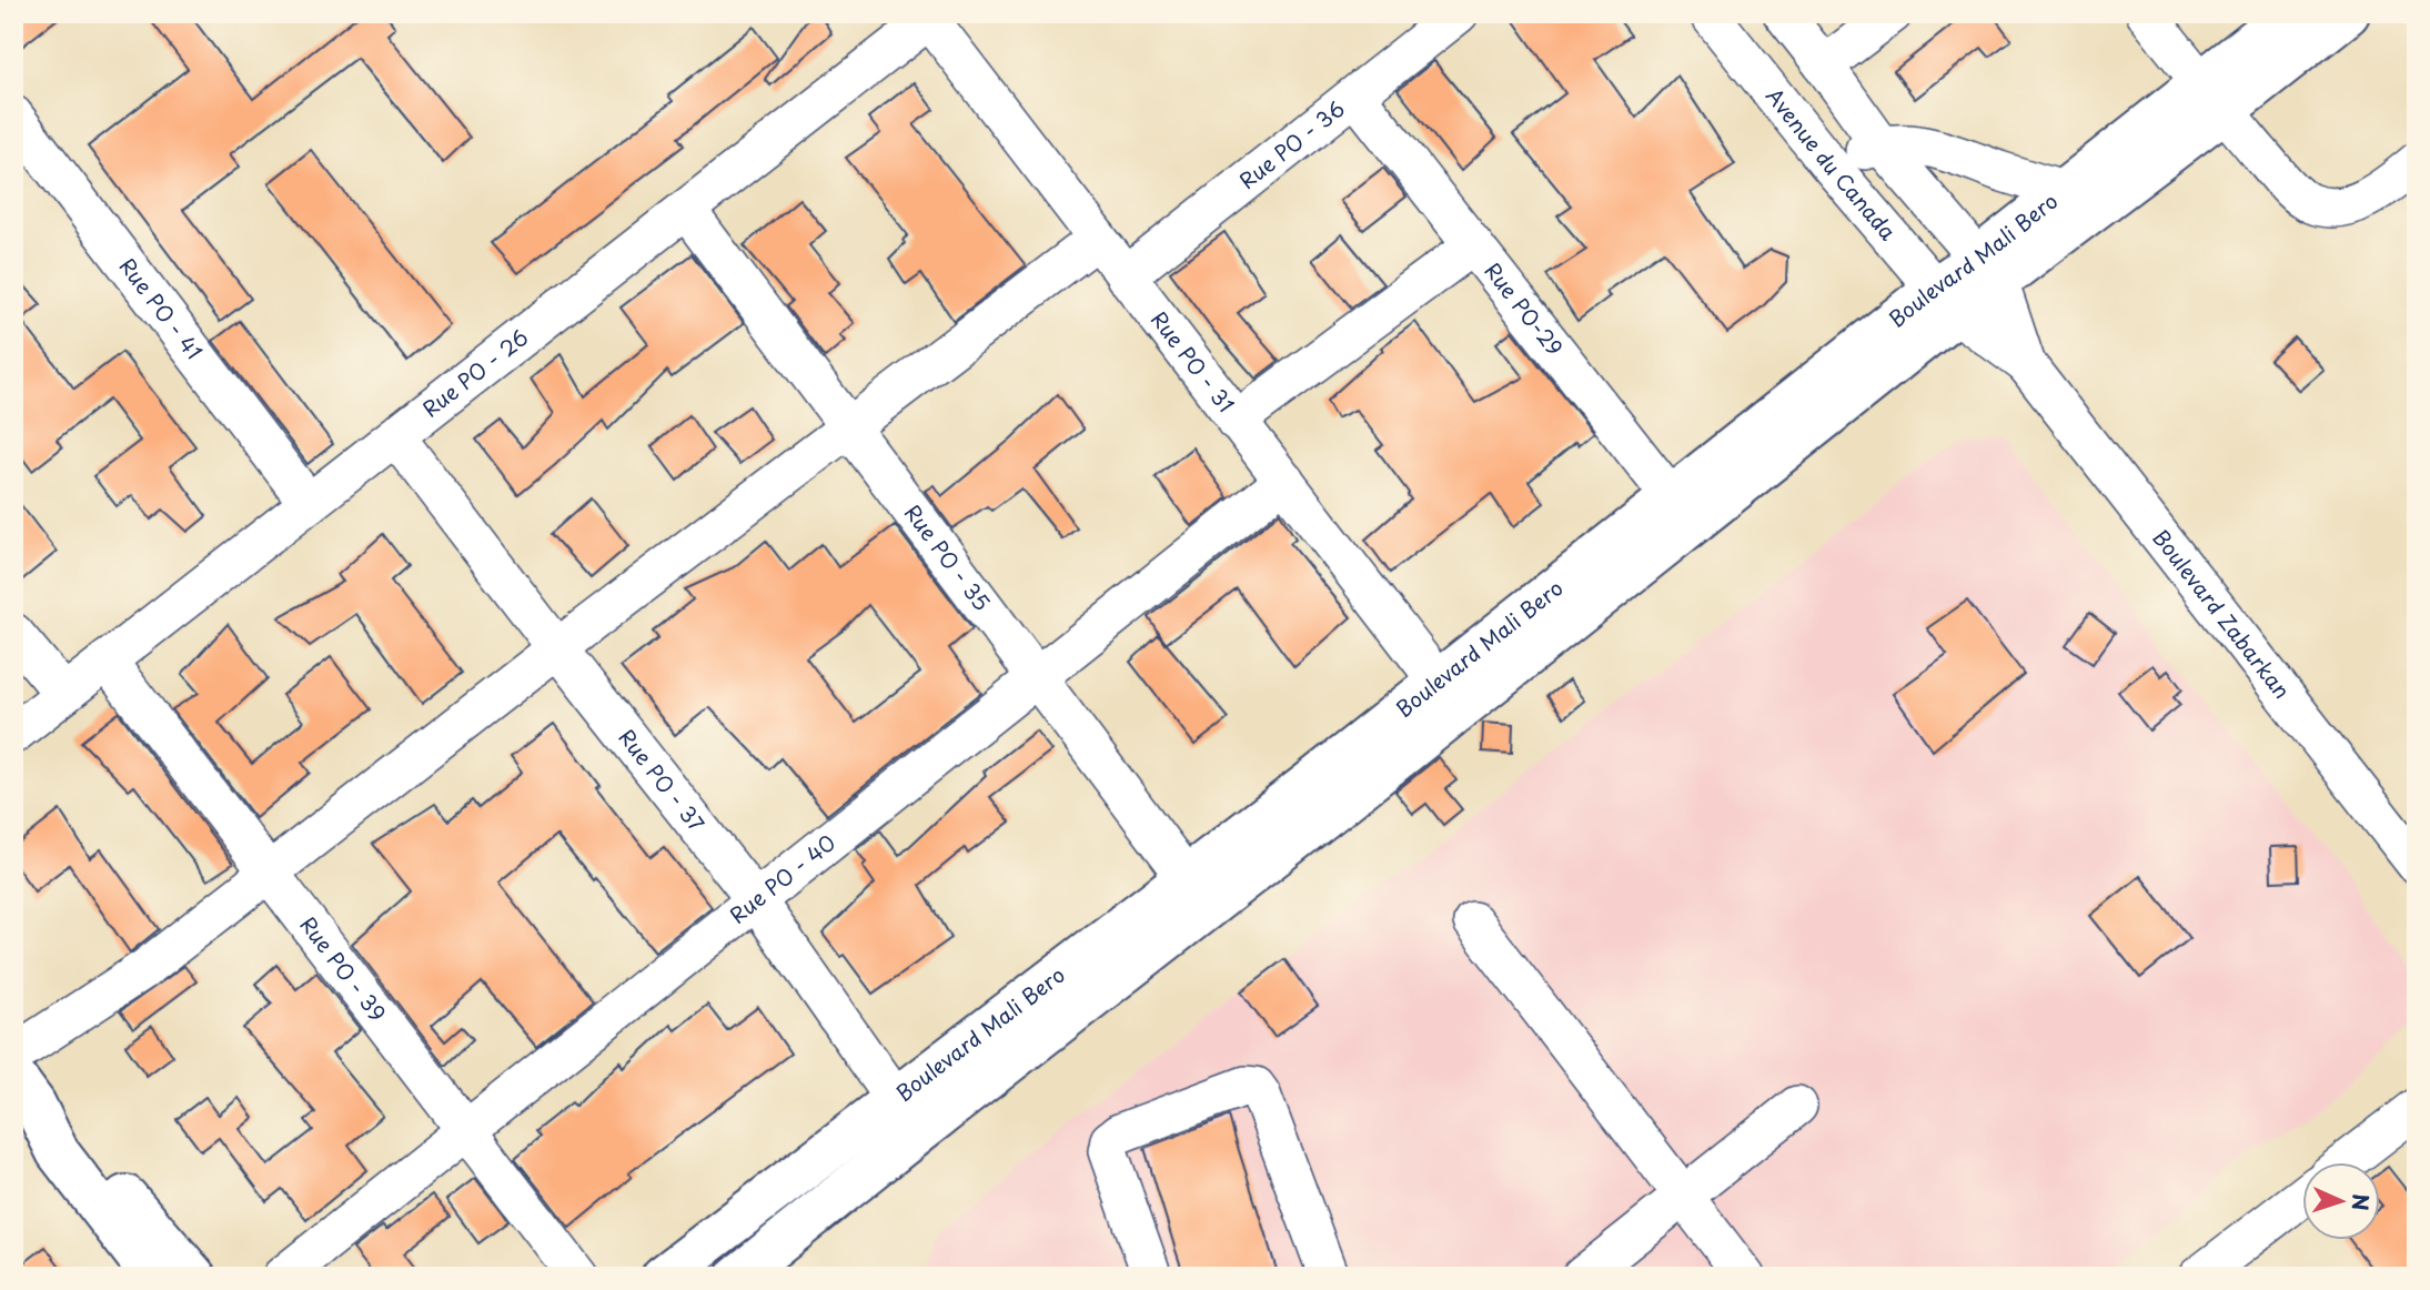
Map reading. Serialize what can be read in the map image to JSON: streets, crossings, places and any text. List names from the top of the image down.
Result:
{
  "streets": {
    "main road": ["Boulevard Mali Bero"],
    "street": [
      "Rue PO - 36",
      "Avenue du Canada",
      "Rue PO - 41",
      "Rue PO-29",
      "Rue PO - 31",
      "Rue PO - 26",
      "Rue PO - 35",
      "Boulevard Zabarkan",
      "Rue PO - 37",
      "Rue PO - 40",
      "Rue PO - 39"
    ]
  },
  "crossings": [
    ["Rue PO - 36", "Rue PO-29"],
    ["Rue PO - 36", "Rue PO - 31"],
    ["Avenue du Canada", "Boulevard Mali Bero"],
    ["Avenue du Canada", "Boulevard Zabarkan"],
    ["Boulevard Mali Bero", "Rue PO-29"],
    ["Boulevard Mali Bero", "Rue PO - 31"],
    ["Boulevard Mali Bero", "Rue PO - 35"],
    ["Boulevard Mali Bero", "Boulevard Zabarkan"],
    ["Boulevard Mali Bero", "Rue PO - 37"],
    ["Rue PO - 41", "Rue PO - 26"],
    ["Rue PO - 31", "Rue PO - 26"],
    ["Rue PO - 31", "Rue PO - 40"],
    ["Rue PO - 26", "Rue PO - 35"],
    ["Rue PO - 26", "Rue PO - 37"],
    ["Rue PO - 26", "Rue PO - 39"],
    ["Rue PO - 35", "Rue PO - 40"],
    ["Rue PO - 37", "Rue PO - 40"],
    ["Rue PO - 40", "Rue PO - 39"]
  ],
  "north": "right"
}
